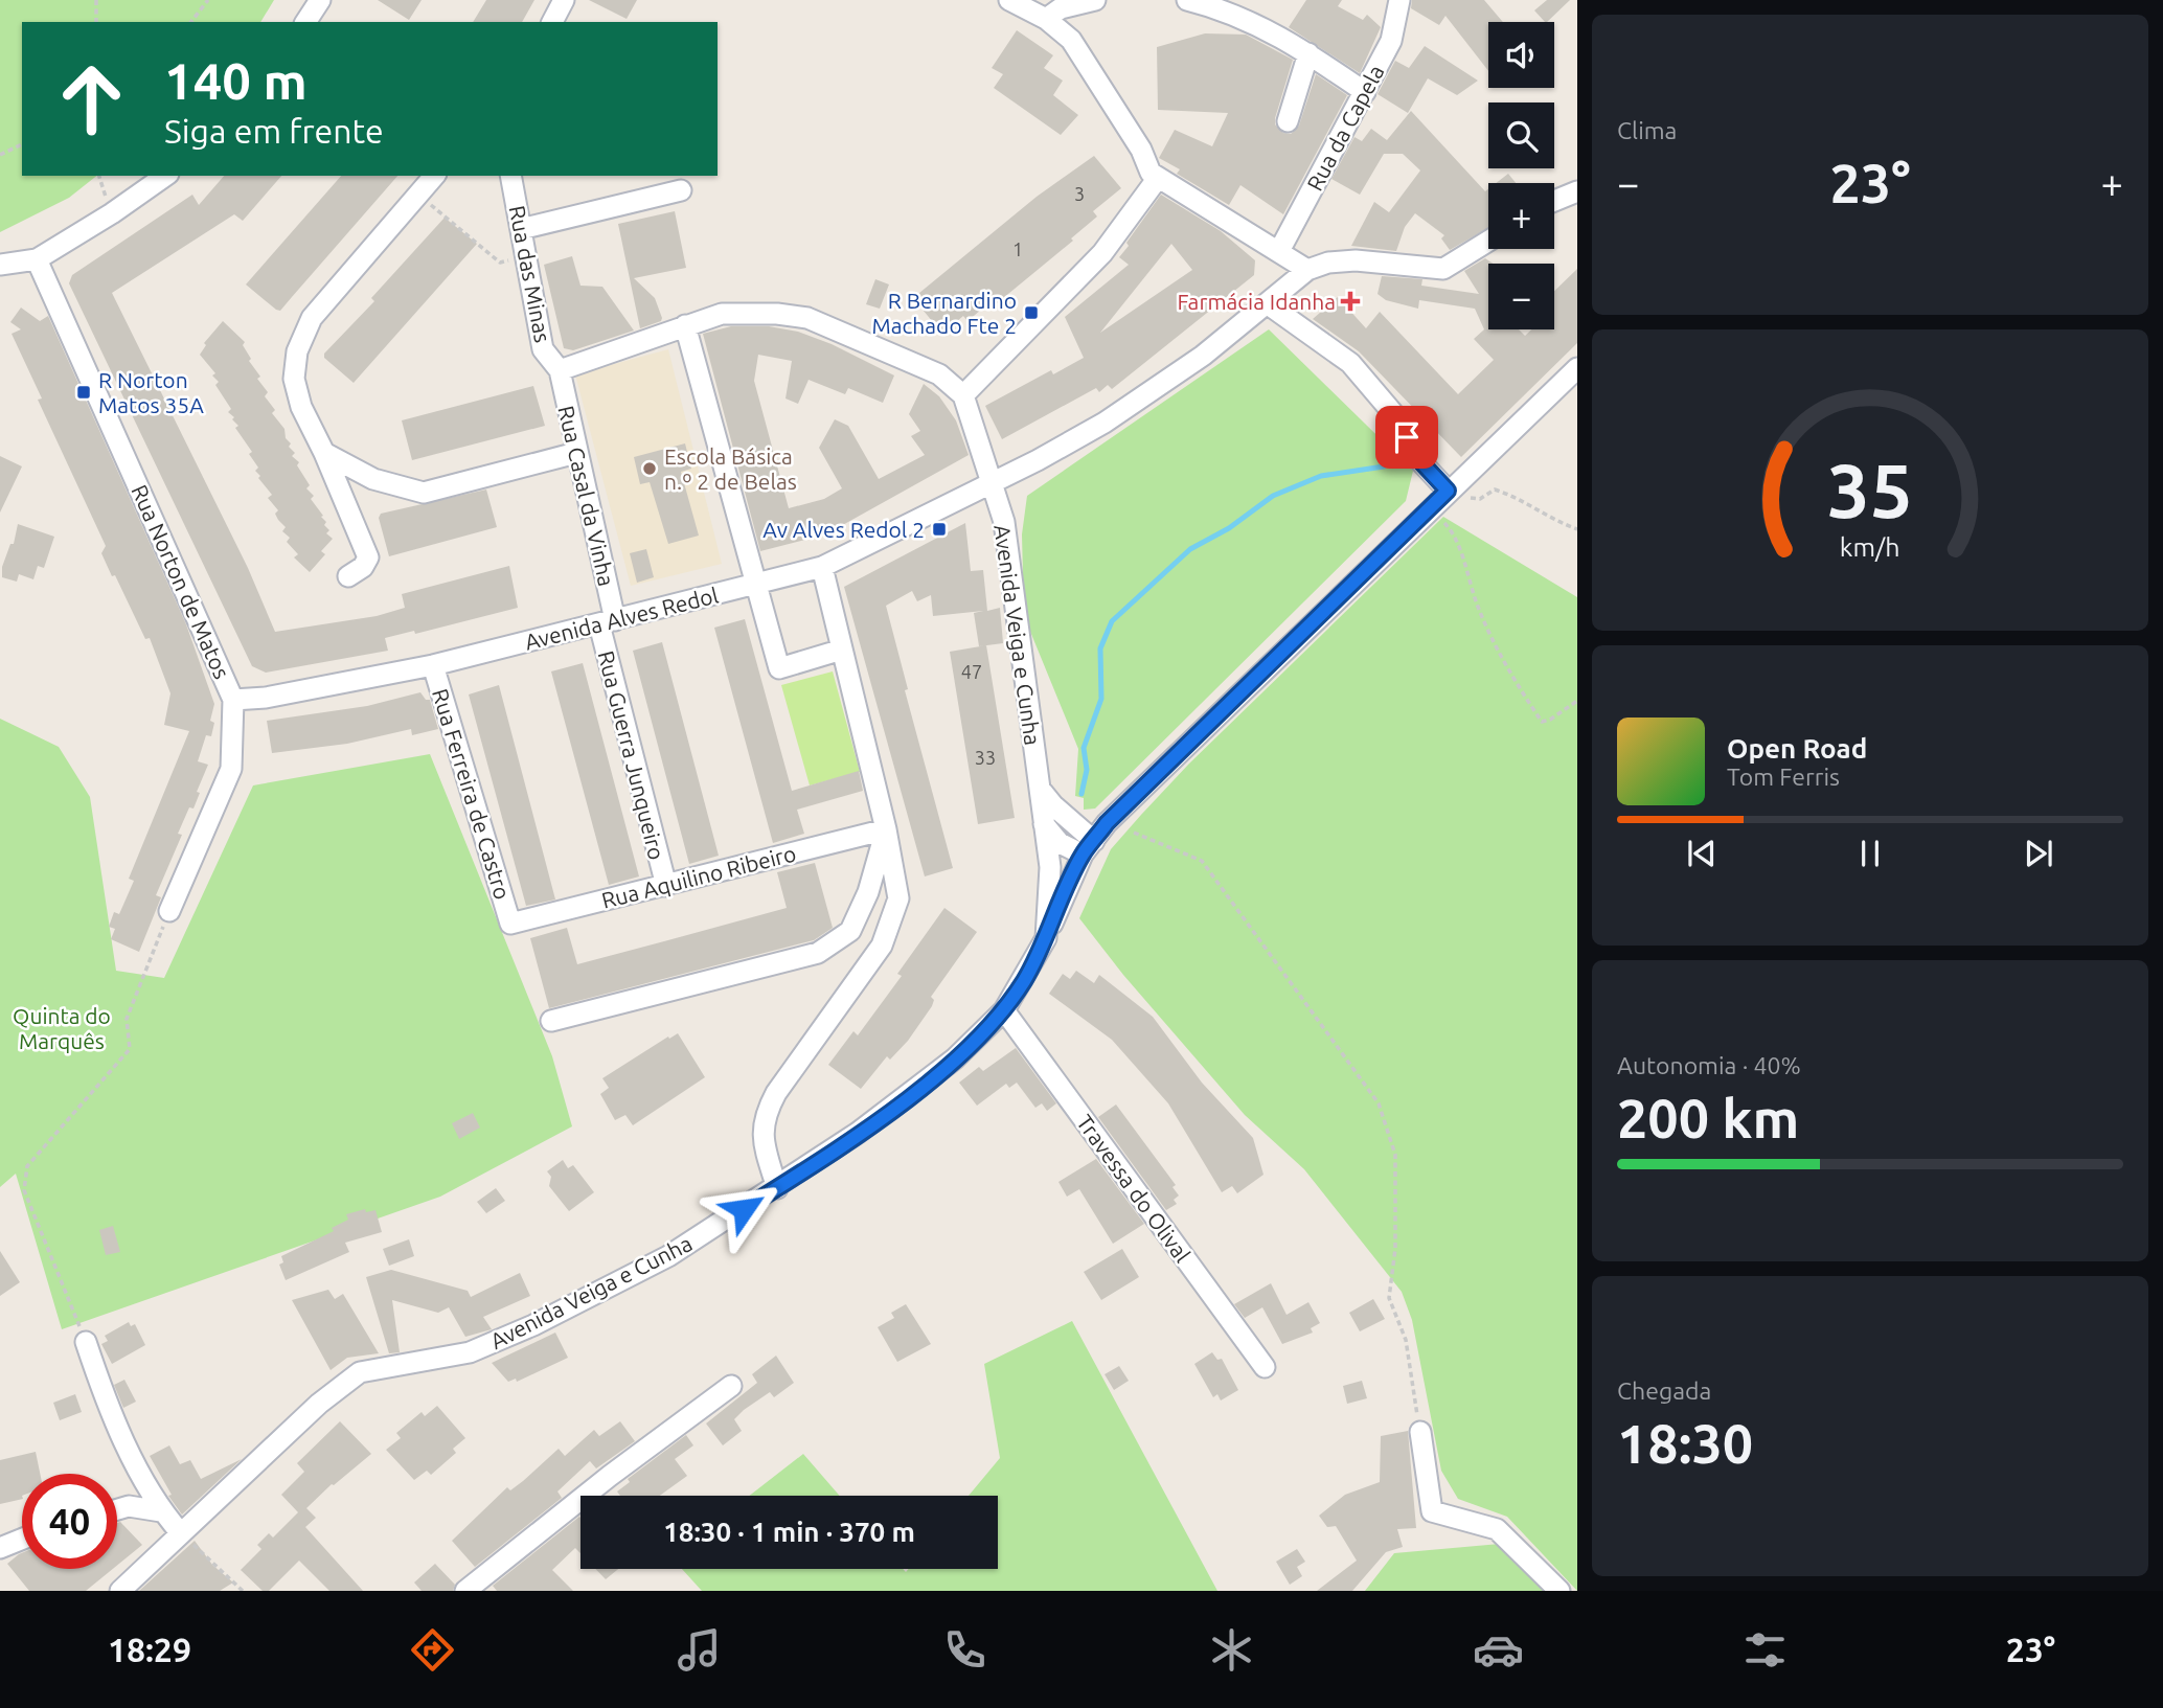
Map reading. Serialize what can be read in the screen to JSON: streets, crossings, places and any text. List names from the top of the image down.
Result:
{
  "streets": {
    "street": [
      "Rua da Capela",
      "Rua das Minas",
      "Rua Casal da Vinha",
      "Rua Norton de Matos",
      "Avenida Alves Redol",
      "Avenida Veiga e Cunha",
      "Rua Guerra Junqueiro",
      "Rua Ferreira de Castro",
      "Rua Aquilino Ribeiro",
      "Travessa do Olival"
    ]
  },
  "crossings": [
    ["Rua das Minas", "Rua Casal da Vinha"],
    ["Rua Casal da Vinha", "Avenida Alves Redol"],
    ["Rua Casal da Vinha", "Rua Guerra Junqueiro"],
    ["Rua Norton de Matos", "Avenida Alves Redol"],
    ["Avenida Alves Redol", "Avenida Veiga e Cunha"],
    ["Avenida Alves Redol", "Rua Guerra Junqueiro"],
    ["Avenida Alves Redol", "Rua Ferreira de Castro"],
    ["Avenida Veiga e Cunha", "Travessa do Olival"],
    ["Rua Guerra Junqueiro", "Rua Aquilino Ribeiro"],
    ["Rua Ferreira de Castro", "Rua Aquilino Ribeiro"]
  ],
  "parks": ["Quinta do Marquês"],
  "places": {
    "health": ["Farmácia Idanha"],
    "transit": ["R Bernardino Machado Fte 2", "R Norton Matos 35A", "Av Alves Redol 2"],
    "other": ["Escola Básica n.º 2 de Belas"]
  },
  "house_numbers": [
    "3",
    "1",
    "47",
    "33"
  ],
  "page": {
    "tile": [
      "Clima",
      ["Autonomia · 40%", "200 km"],
      ["Chegada", "18:30"]
    ],
    "map_buttons": ["+", "−"],
    "turn": ["140 m", "Siga em frente"],
    "heat": ["−", "23°", "+"],
    "song": ["Open Road", "Tom Ferris"],
    "limit": "40",
    "trip": "18:30 · 1 min · 370 m",
    "tabs": ["18:29", "23°"],
    "gauge": ["35", "km/h"]
  }
}
